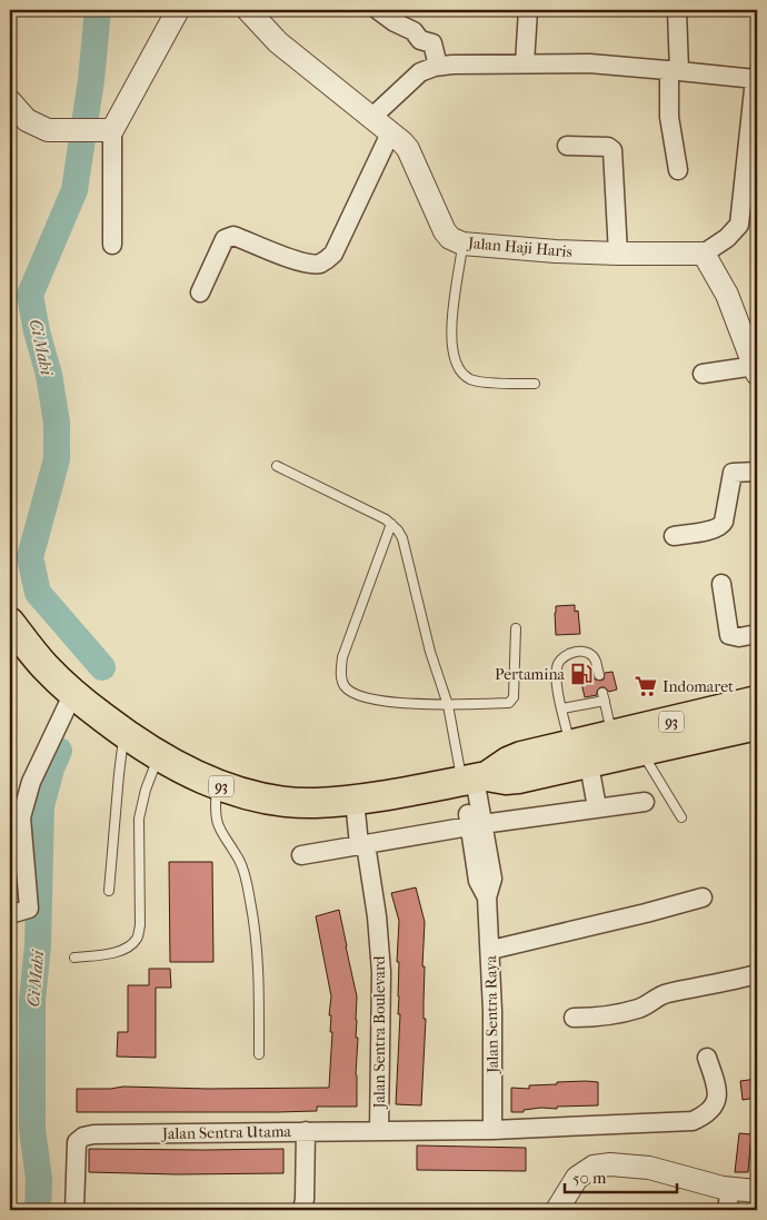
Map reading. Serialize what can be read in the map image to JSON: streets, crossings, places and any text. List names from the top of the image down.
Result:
{
  "streets": {
    "main road": ["93"],
    "street": [
      "Jalan Haji Haris",
      "Jalan Sentra Raya",
      "Jalan Sentra Boulevard",
      "Jalan Sentra Utama"
    ]
  },
  "crossings": [
    ["93", "Jalan Sentra Raya"],
    ["93", "Jalan Sentra Boulevard"],
    ["Jalan Sentra Raya", "Jalan Sentra Utama"],
    ["Jalan Sentra Boulevard", "Jalan Sentra Utama"]
  ],
  "water": ["Ci Mahi"],
  "places": {
    "fuel station": ["Pertamina"],
    "supermarket": ["Indomaret"]
  },
  "scale_bar": "50 m"
}
